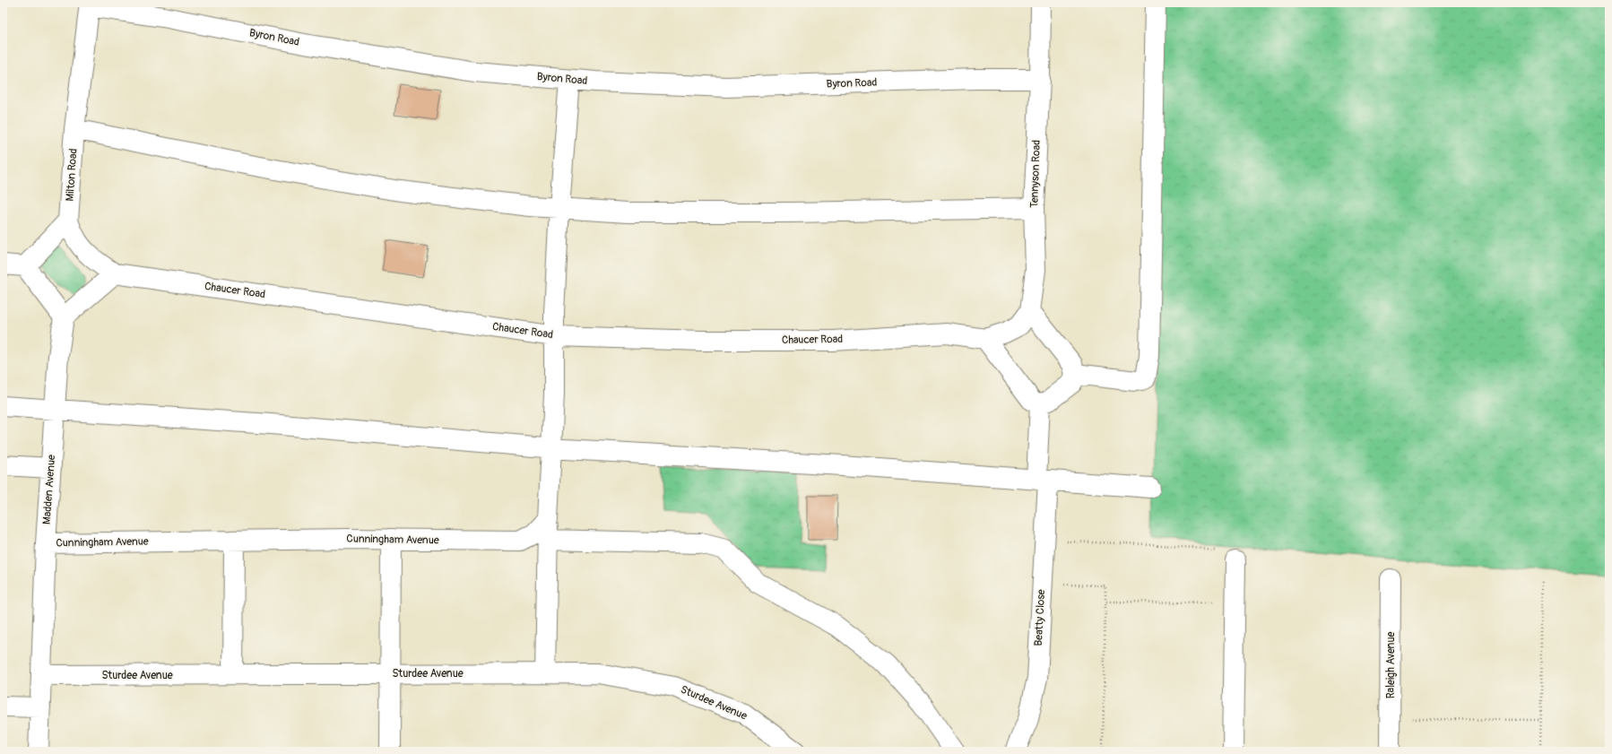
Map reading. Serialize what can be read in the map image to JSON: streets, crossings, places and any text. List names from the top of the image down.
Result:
{
  "streets": {
    "street": [
      "Byron Road",
      "Tennyson Road",
      "Milton Road",
      "Chaucer Road",
      "Madden Avenue",
      "Cunningham Avenue",
      "Beatty Close",
      "Raleigh Avenue",
      "Sturdee Avenue"
    ]
  },
  "crossings": [
    ["Byron Road", "Tennyson Road"],
    ["Byron Road", "Milton Road"],
    ["Tennyson Road", "Chaucer Road"],
    ["Milton Road", "Chaucer Road"],
    ["Madden Avenue", "Cunningham Avenue"],
    ["Madden Avenue", "Sturdee Avenue"]
  ]
}
